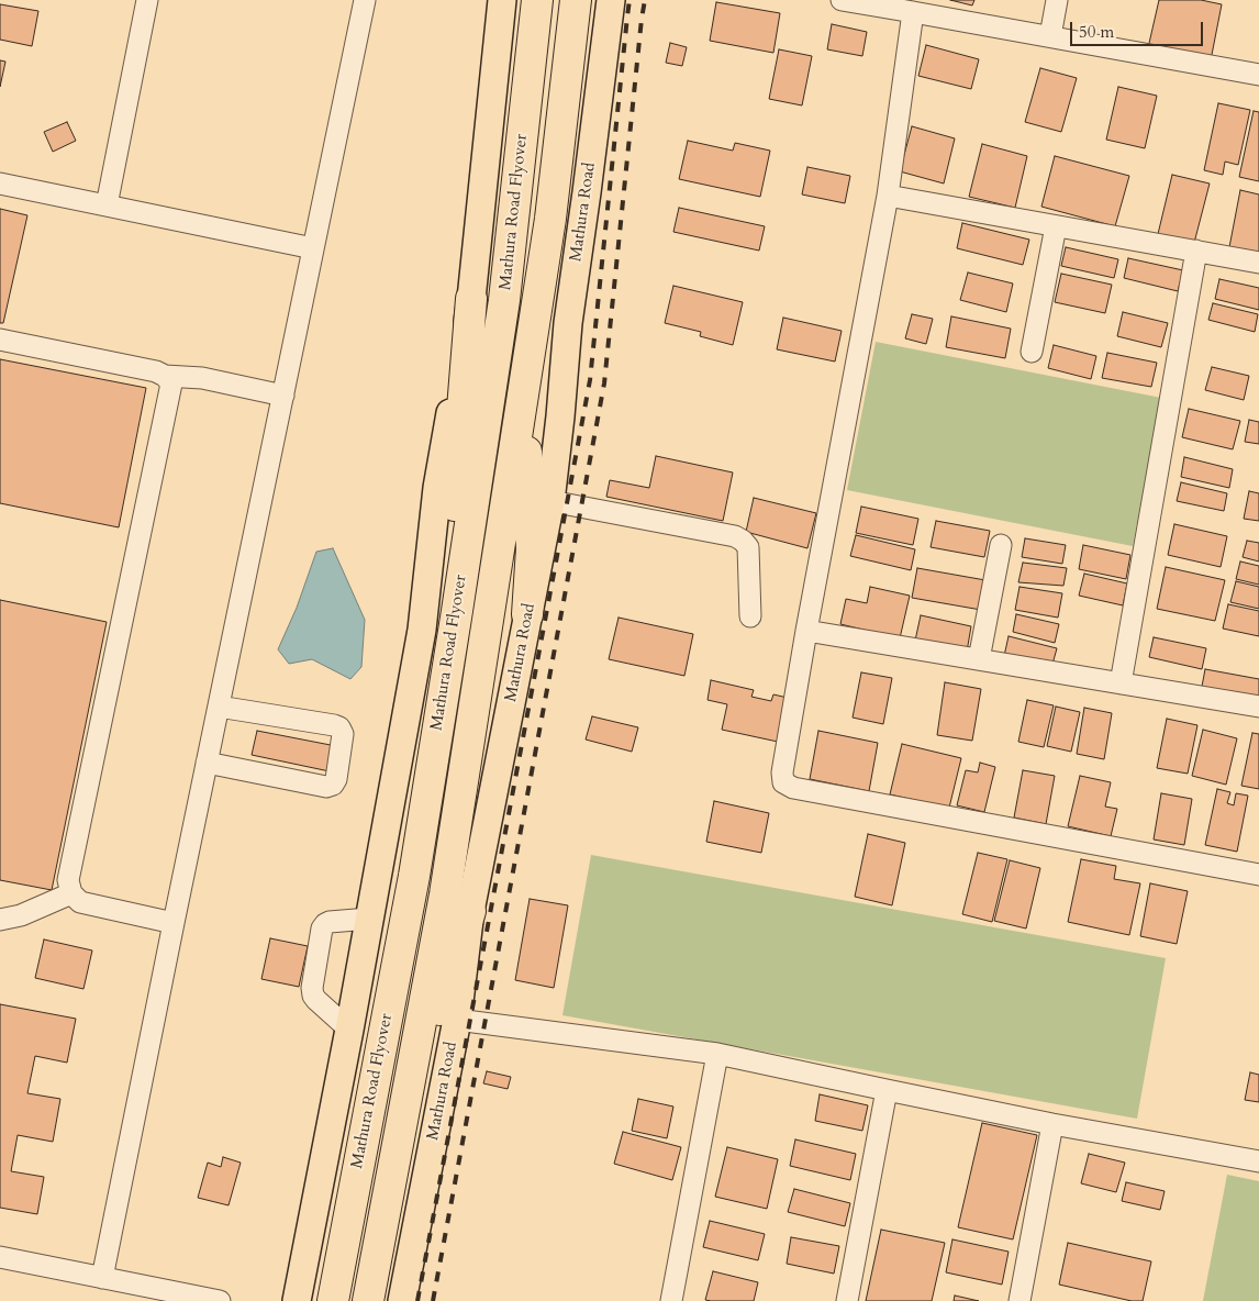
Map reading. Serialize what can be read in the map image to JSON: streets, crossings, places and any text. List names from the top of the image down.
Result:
{
  "streets": {
    "highway": ["Mathura Road Flyover", "Mathura Road"]
  },
  "crossings": [
    ["Mathura Road Flyover", "Mathura Road"]
  ],
  "scale_bar": "50 m"
}
